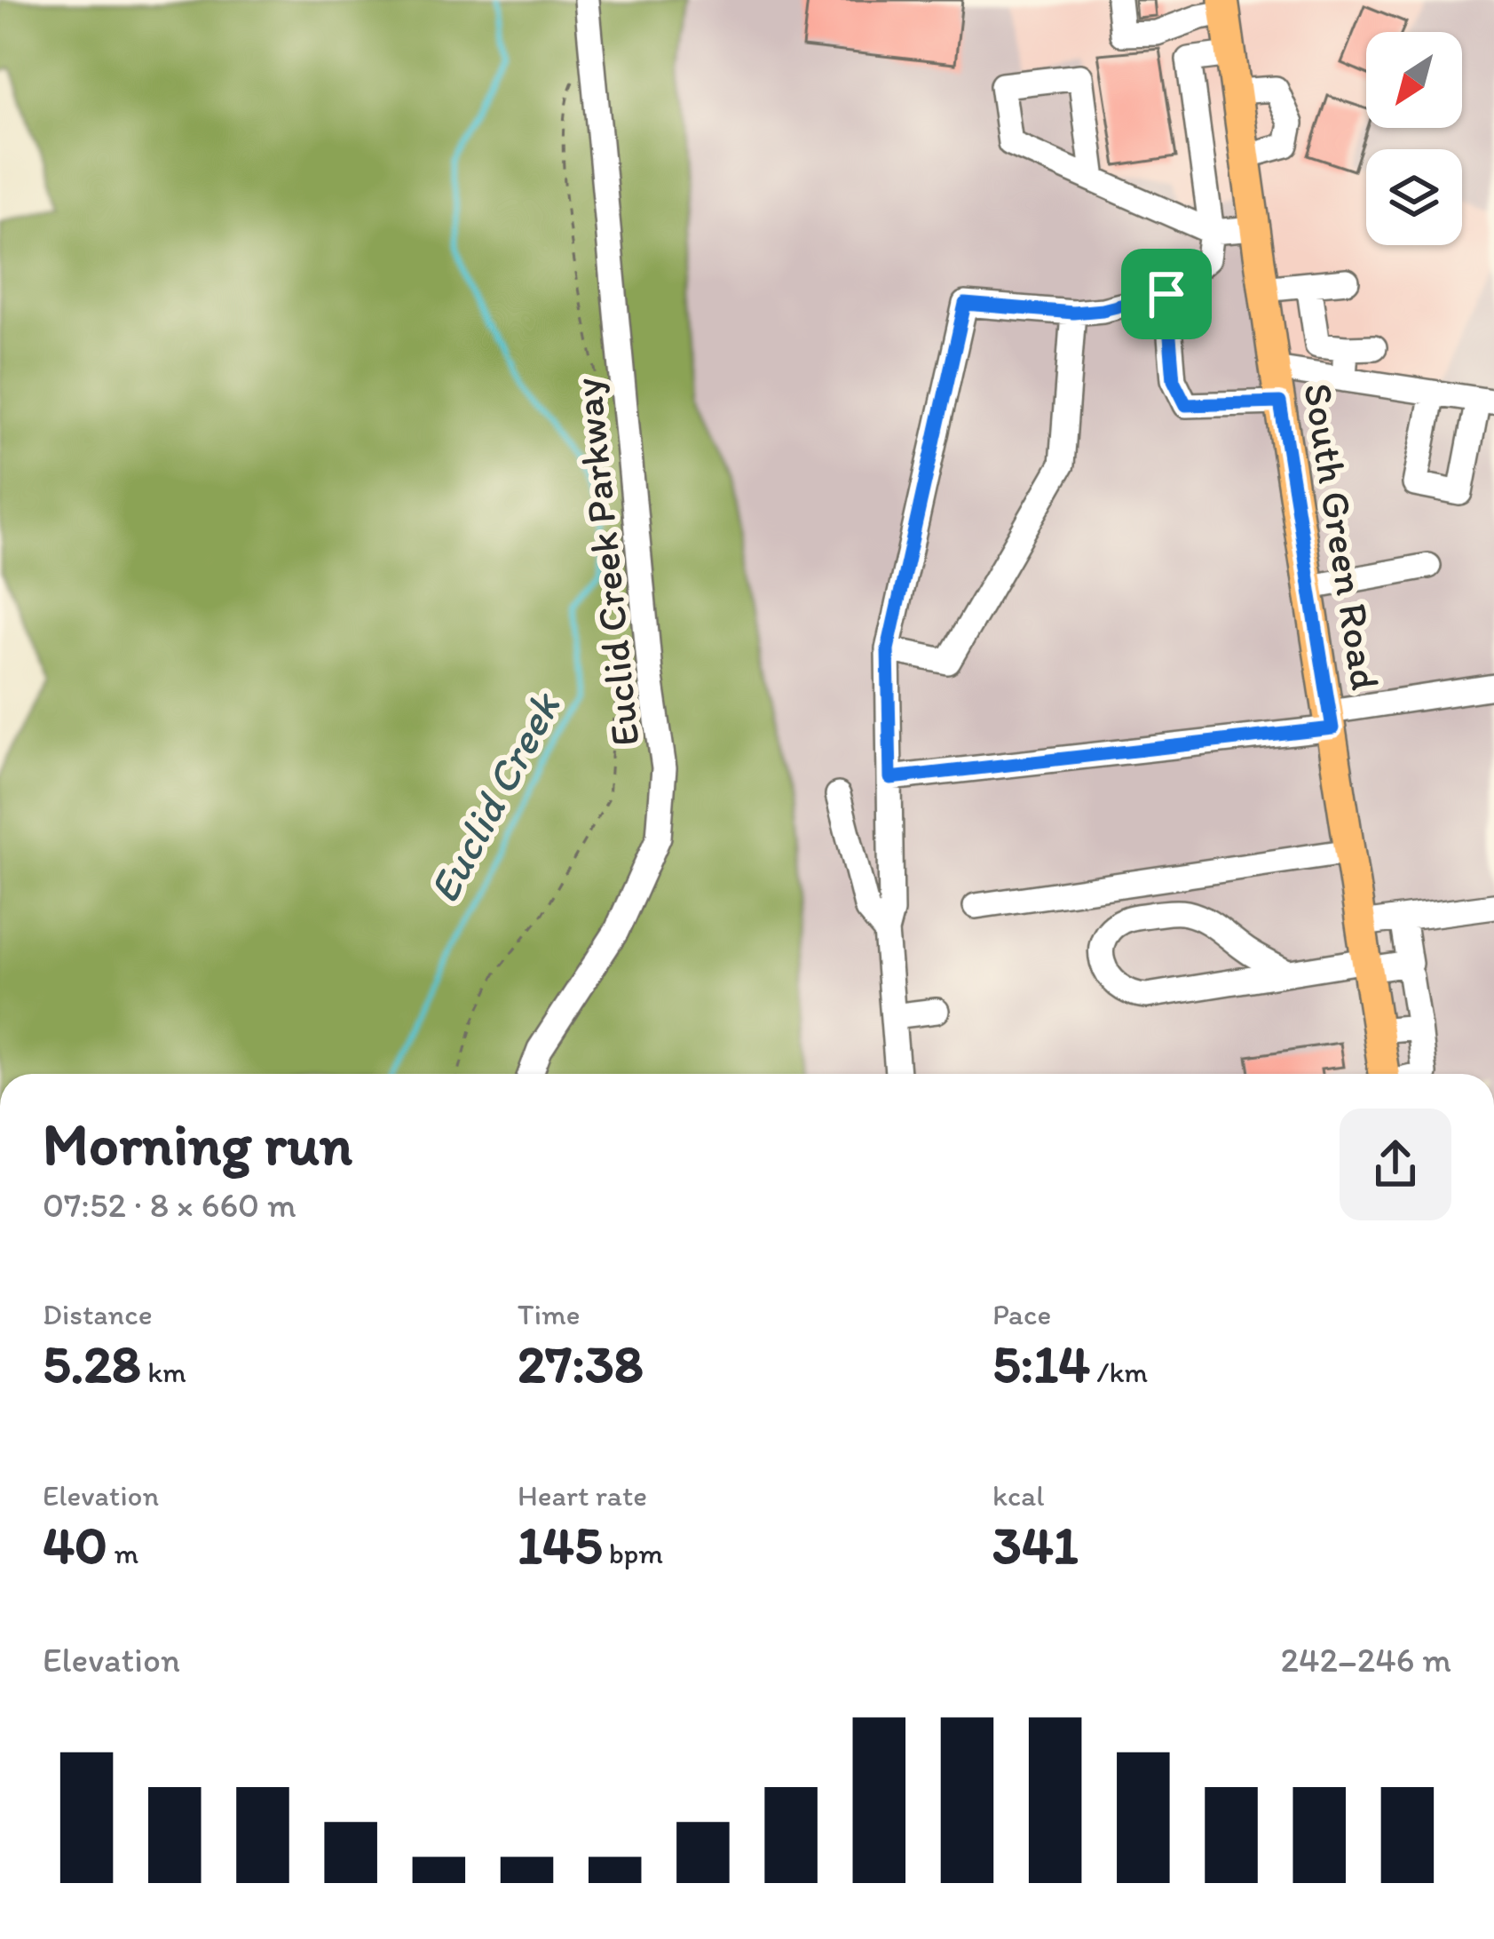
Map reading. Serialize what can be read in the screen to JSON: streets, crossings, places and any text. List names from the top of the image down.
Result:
{
  "streets": {
    "main road": ["South Green Road"],
    "street": ["Euclid Creek Parkway"]
  },
  "water": ["Euclid Creek"],
  "north": "bottom left",
  "page": {
    "heading": ["Morning run", "07:52 · 8 × 660 m"],
    "stats": [
      ["Distance", "5.28 km"],
      ["Time", "27:38"],
      ["Pace", "5:14 /km"],
      ["Elevation", "40 m"],
      ["Heart rate", "145 bpm"],
      ["kcal", "341"]
    ],
    "chart": ["Elevation", "242–246 m"]
  }
}
